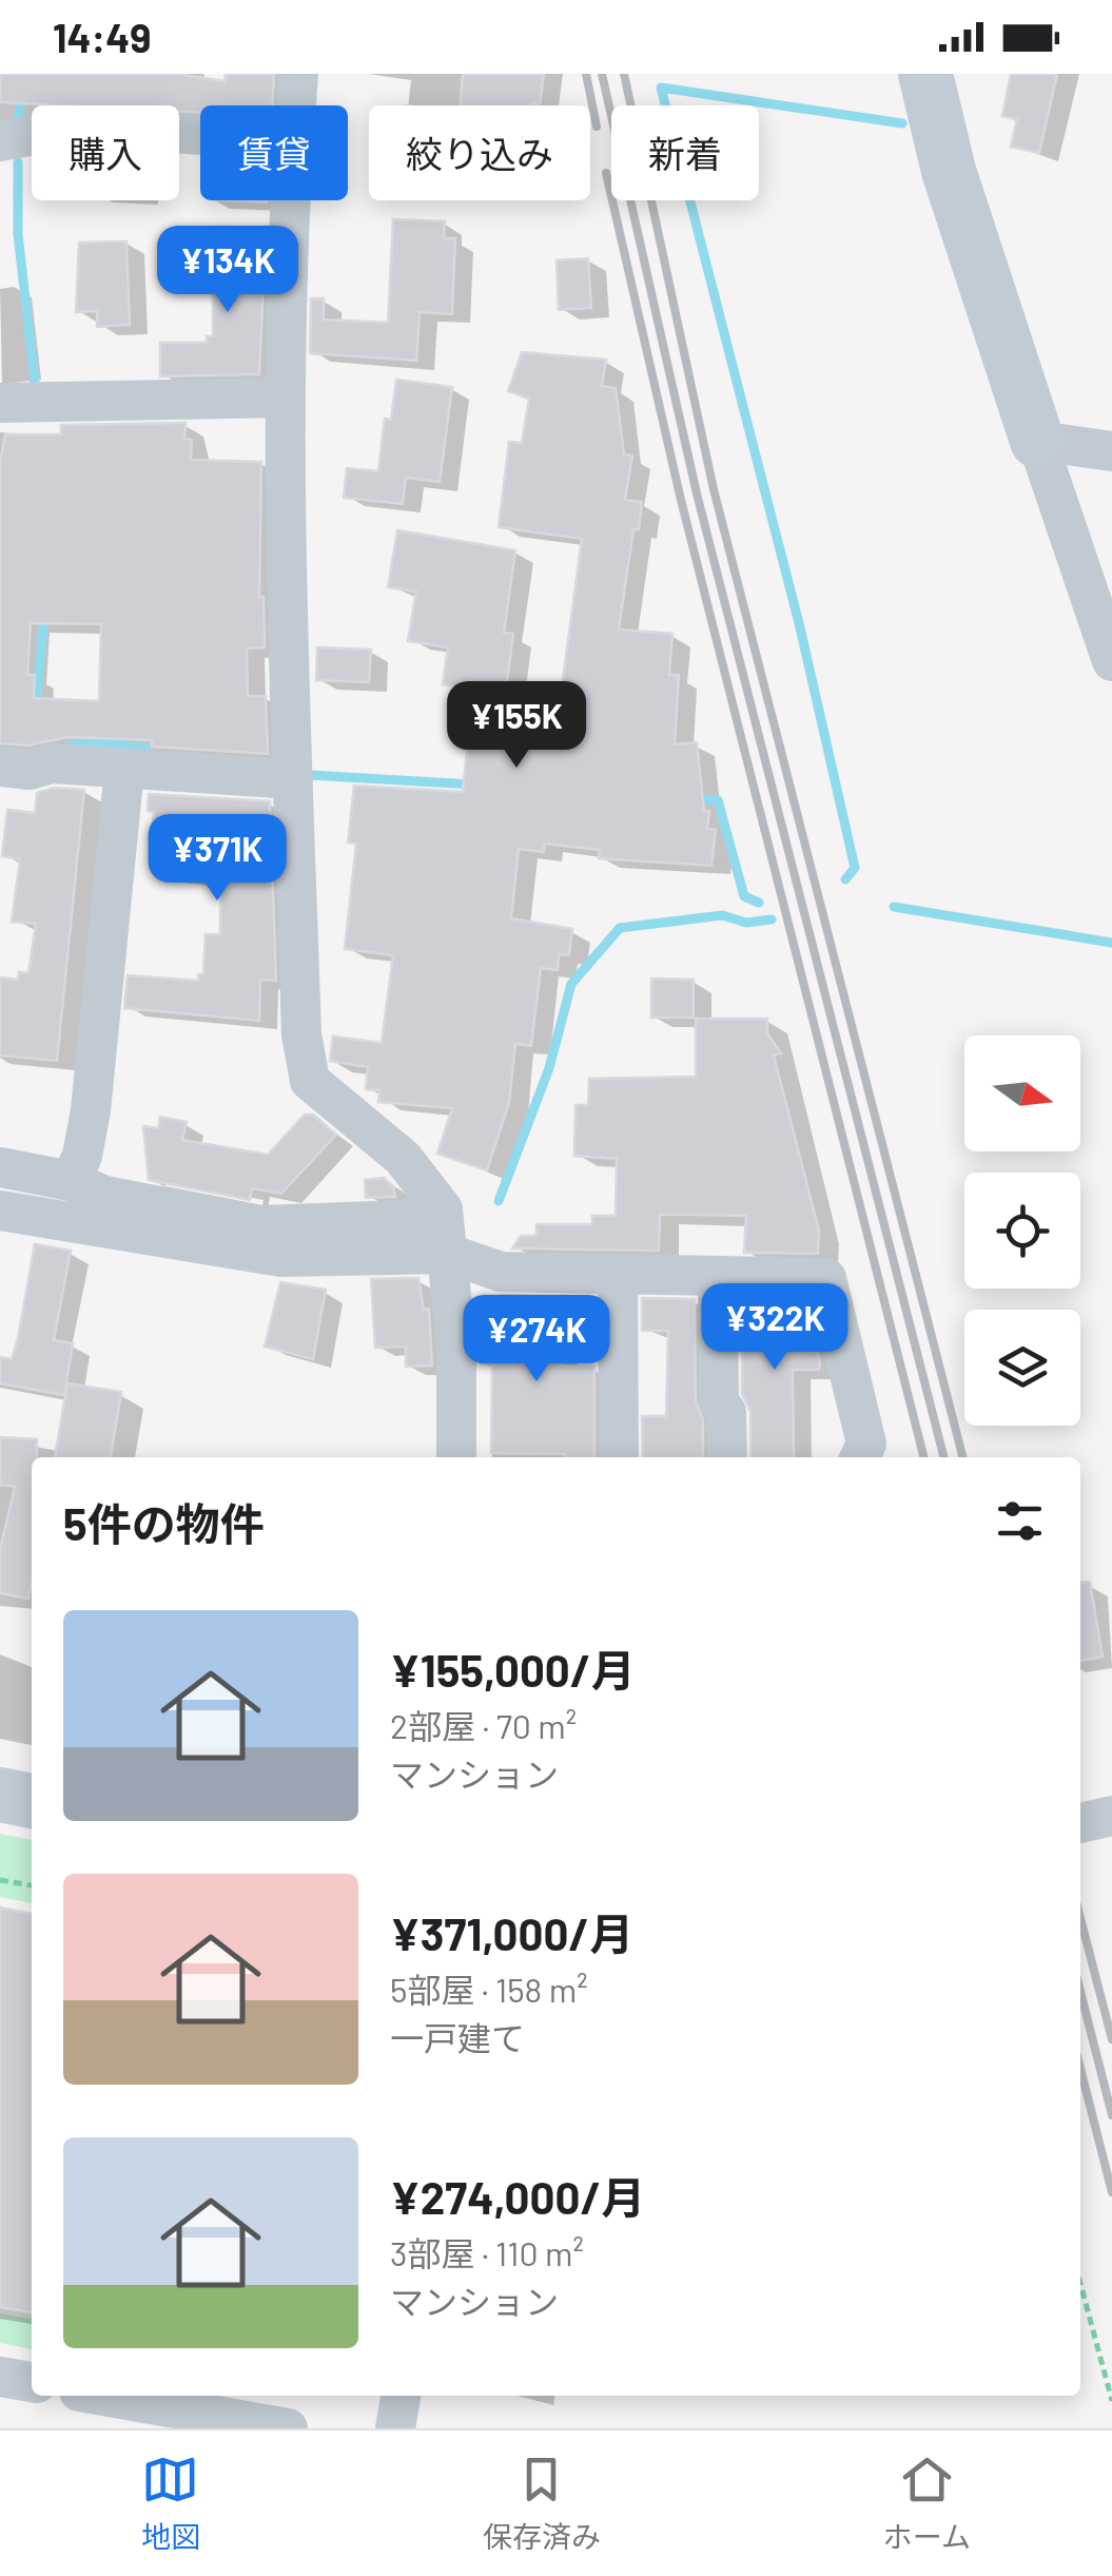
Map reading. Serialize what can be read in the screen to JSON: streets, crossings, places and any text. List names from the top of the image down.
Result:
{
  "north": "right",
  "page": {
    "status": "14:49",
    "chip": [
      "購入",
      "賃貸",
      "絞り込み",
      "新着"
    ],
    "price": [
      "¥134K",
      "¥155K",
      "¥371K",
      "¥322K",
      "¥274K"
    ],
    "heading": "5件の物件",
    "list": [
      {
        "name": "¥155,000/月",
        "note": "2部屋 · 70 m² · マンション"
      },
      {
        "name": "¥371,000/月",
        "note": "5部屋 · 158 m² · 一戸建て"
      },
      {
        "name": "¥274,000/月",
        "note": "3部屋 · 110 m² · マンション"
      }
    ],
    "tabs": ["地図", "保存済み", "ホーム"]
  }
}
